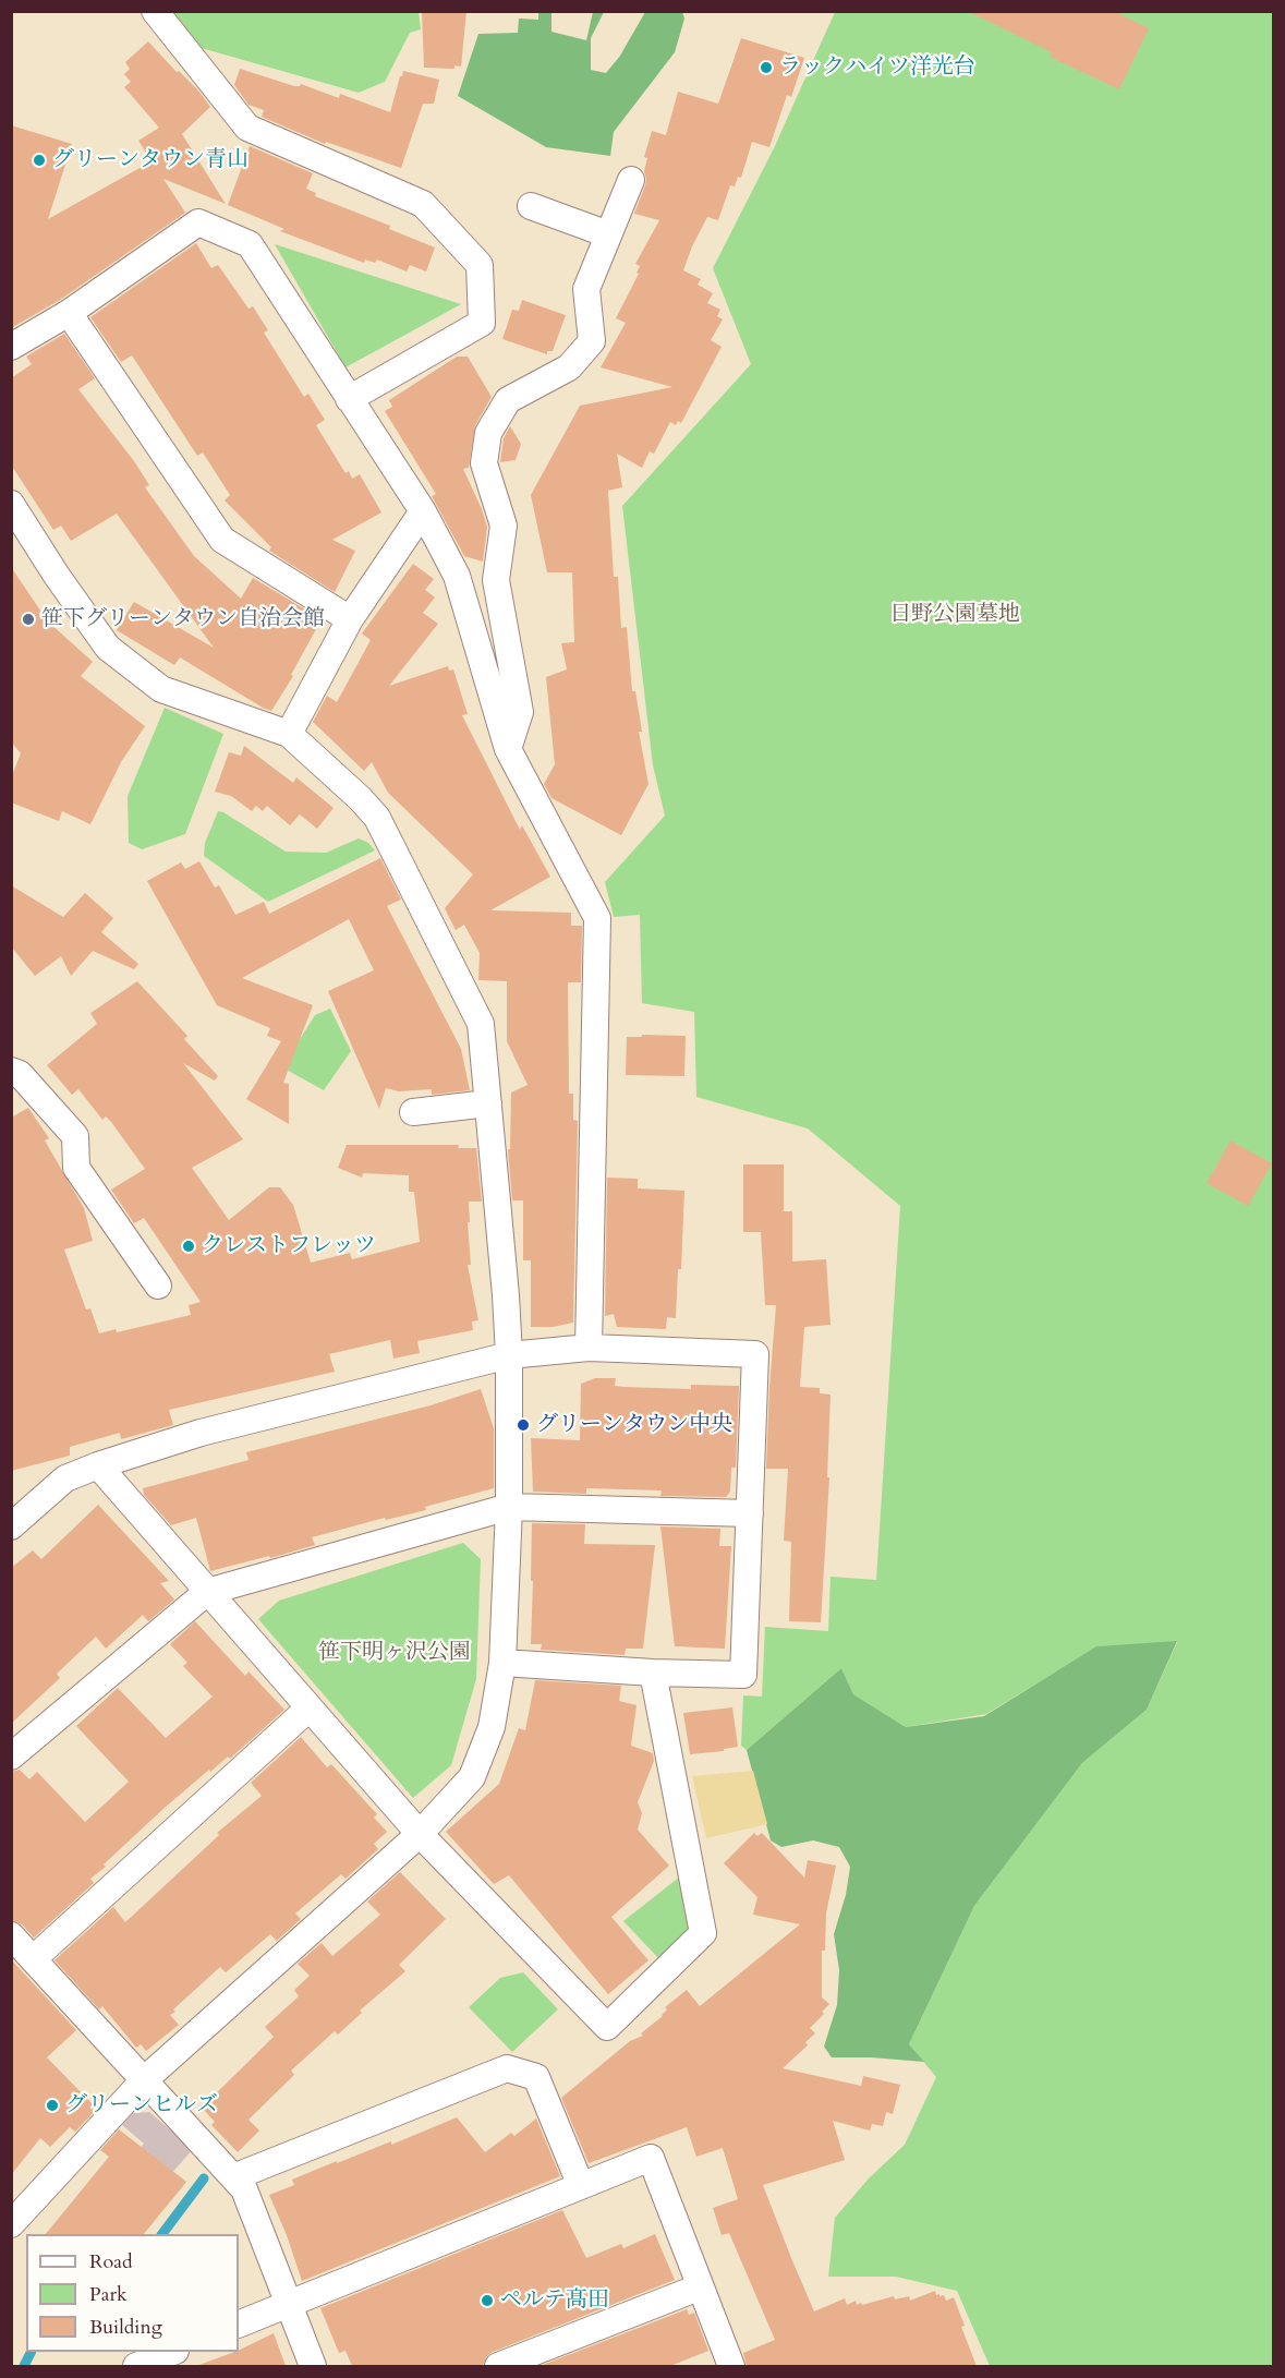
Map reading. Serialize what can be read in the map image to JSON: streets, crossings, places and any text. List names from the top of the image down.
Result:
{
  "parks": ["日野公園墓地", "笹下明ヶ沢公園"],
  "places": [
    "ラックハイツ洋光台",
    "グリーンタウン青山",
    "笹下グリーンタウン自治会館",
    "クレストフレッツ",
    "グリーンタウン中央",
    "グリーンヒルズ",
    "ペルテ髙田"
  ],
  "legend": ["Road", "Park", "Building"]
}
